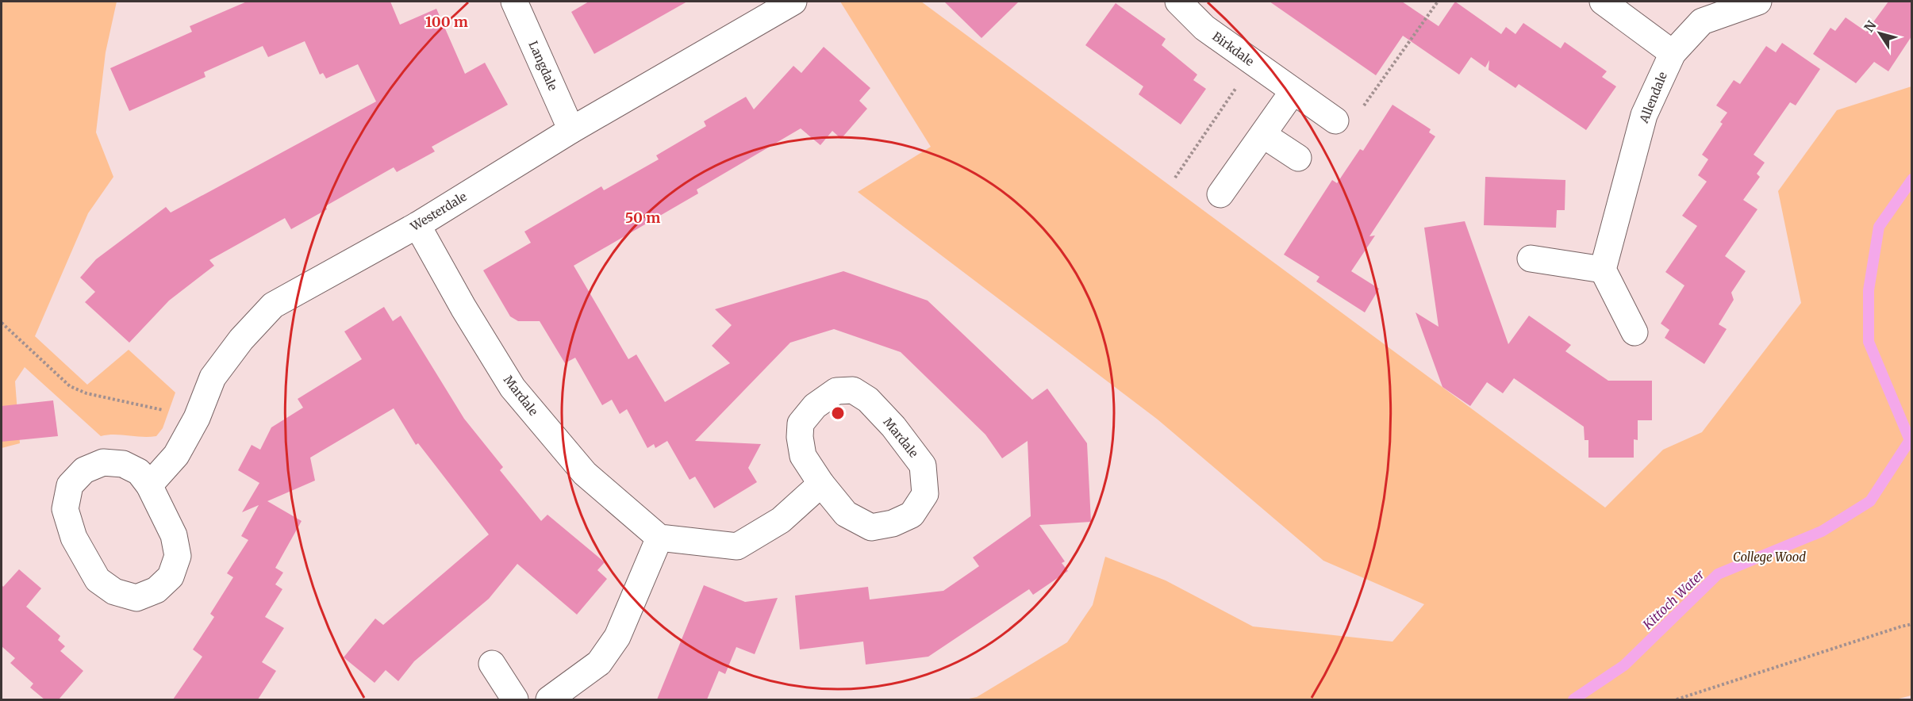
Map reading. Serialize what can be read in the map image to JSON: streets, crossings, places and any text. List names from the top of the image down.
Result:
{
  "streets": {
    "street": [
      "Birkdale",
      "Langdale",
      "Allendale",
      "Westerdale",
      "Mardale"
    ]
  },
  "crossings": [
    ["Langdale", "Westerdale"],
    ["Westerdale", "Mardale"]
  ],
  "water": ["Kittoch Water"],
  "parks": ["College Wood"],
  "north": "top left",
  "rings": ["100 m", "50 m"]
}
